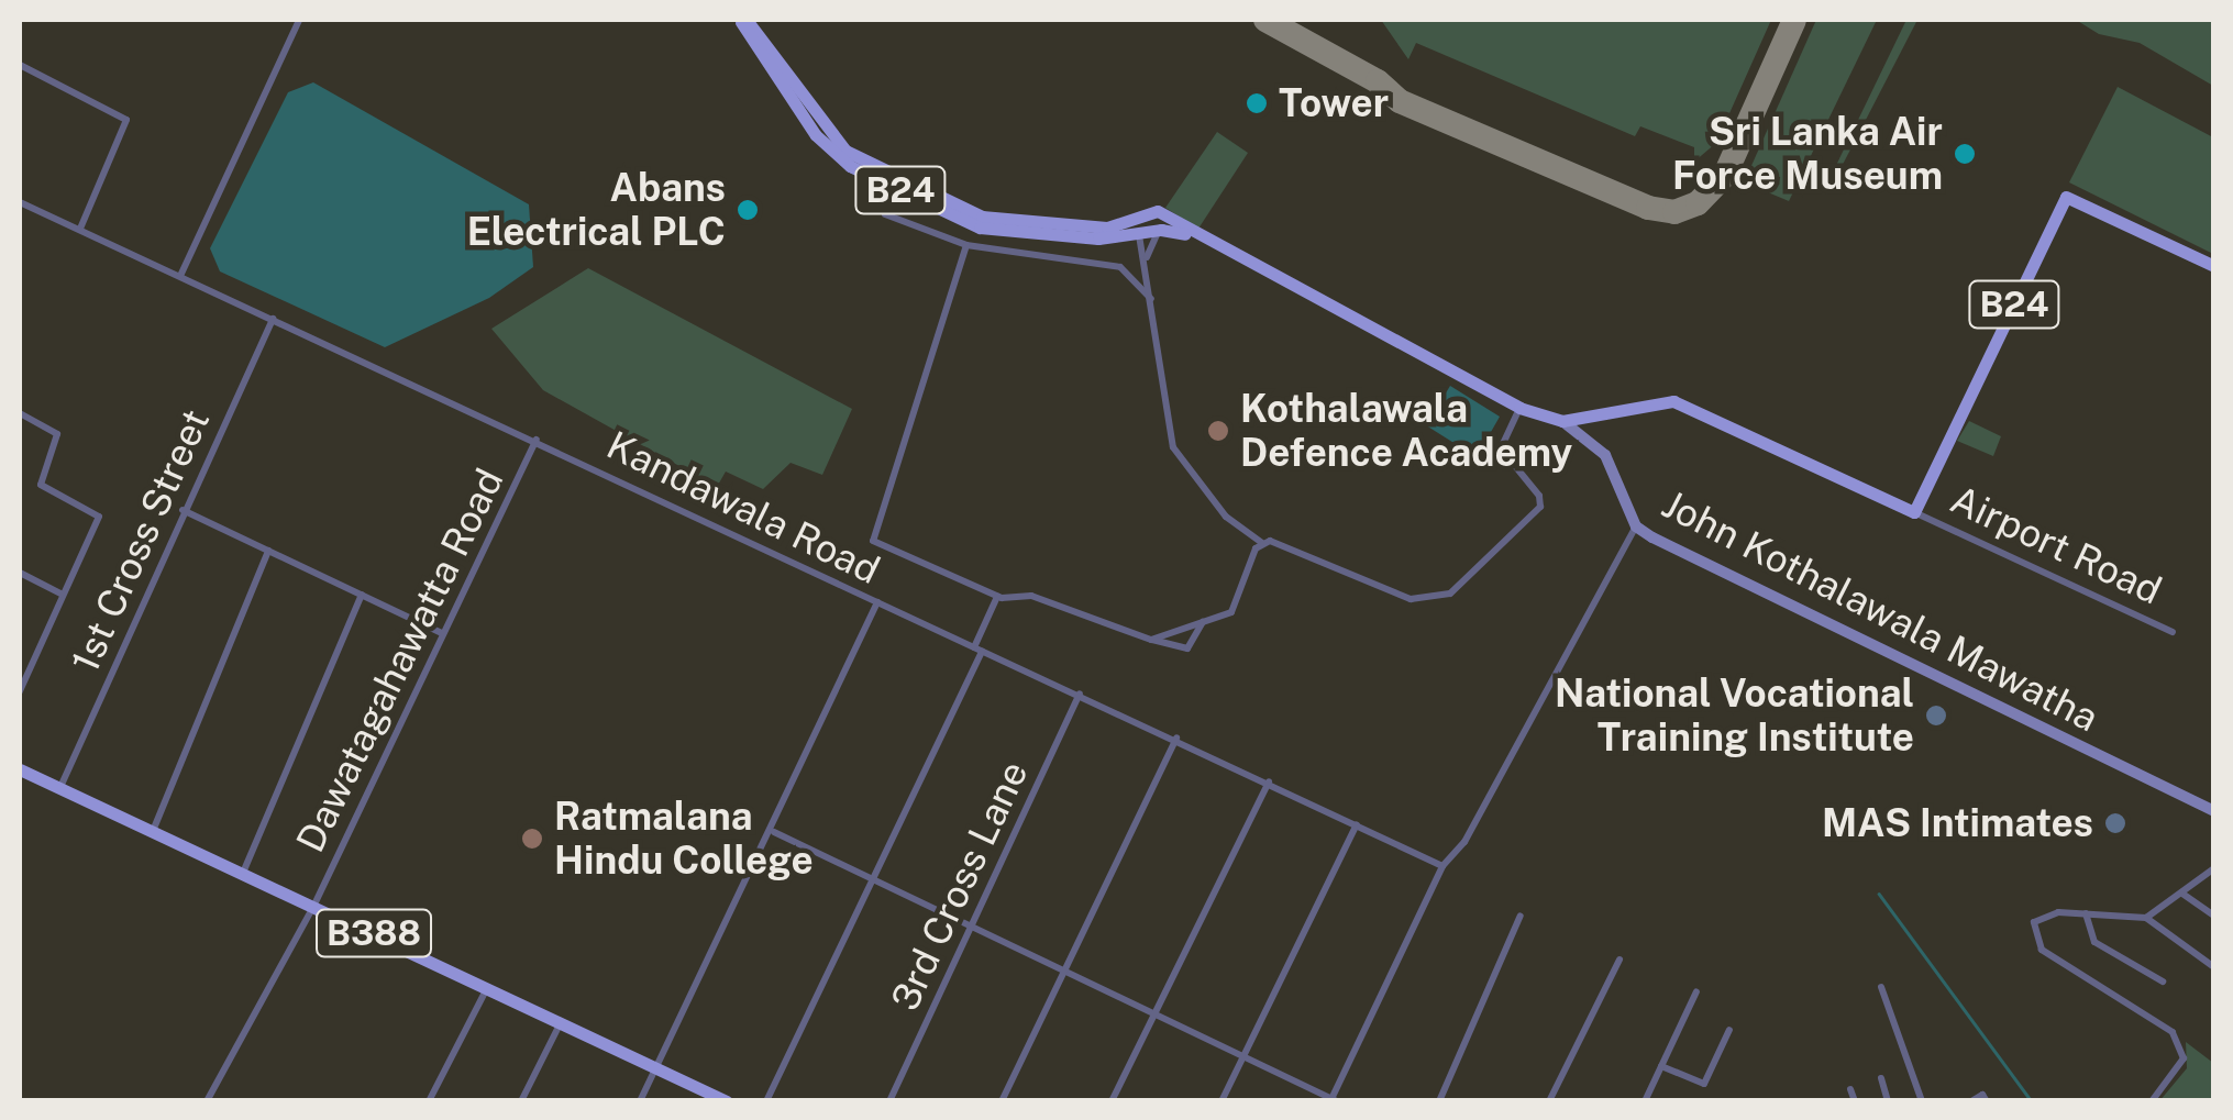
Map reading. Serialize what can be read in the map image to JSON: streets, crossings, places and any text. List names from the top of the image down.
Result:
{
  "streets": {
    "main road": ["B24", "B388"],
    "street": [
      "Kandawala Road",
      "1st Cross Street",
      "Airport Road",
      "John Kothalawala Mawatha",
      "Dawatagahawatta Road",
      "3rd Cross Lane"
    ]
  },
  "crossings": [
    ["B24", "Airport Road"],
    ["Kandawala Road", "1st Cross Street"],
    ["Kandawala Road", "Dawatagahawatta Road"],
    ["Kandawala Road", "3rd Cross Lane"],
    ["1st Cross Street", "B388"],
    ["Dawatagahawatta Road", "B388"]
  ],
  "places": [
    "Tower",
    "Sri Lanka Air Force Museum",
    "Abans Electrical PLC",
    "Kothalawala Defence Academy",
    "National Vocational Training Institute",
    "MAS Intimates",
    "Ratmalana Hindu College"
  ]
}
